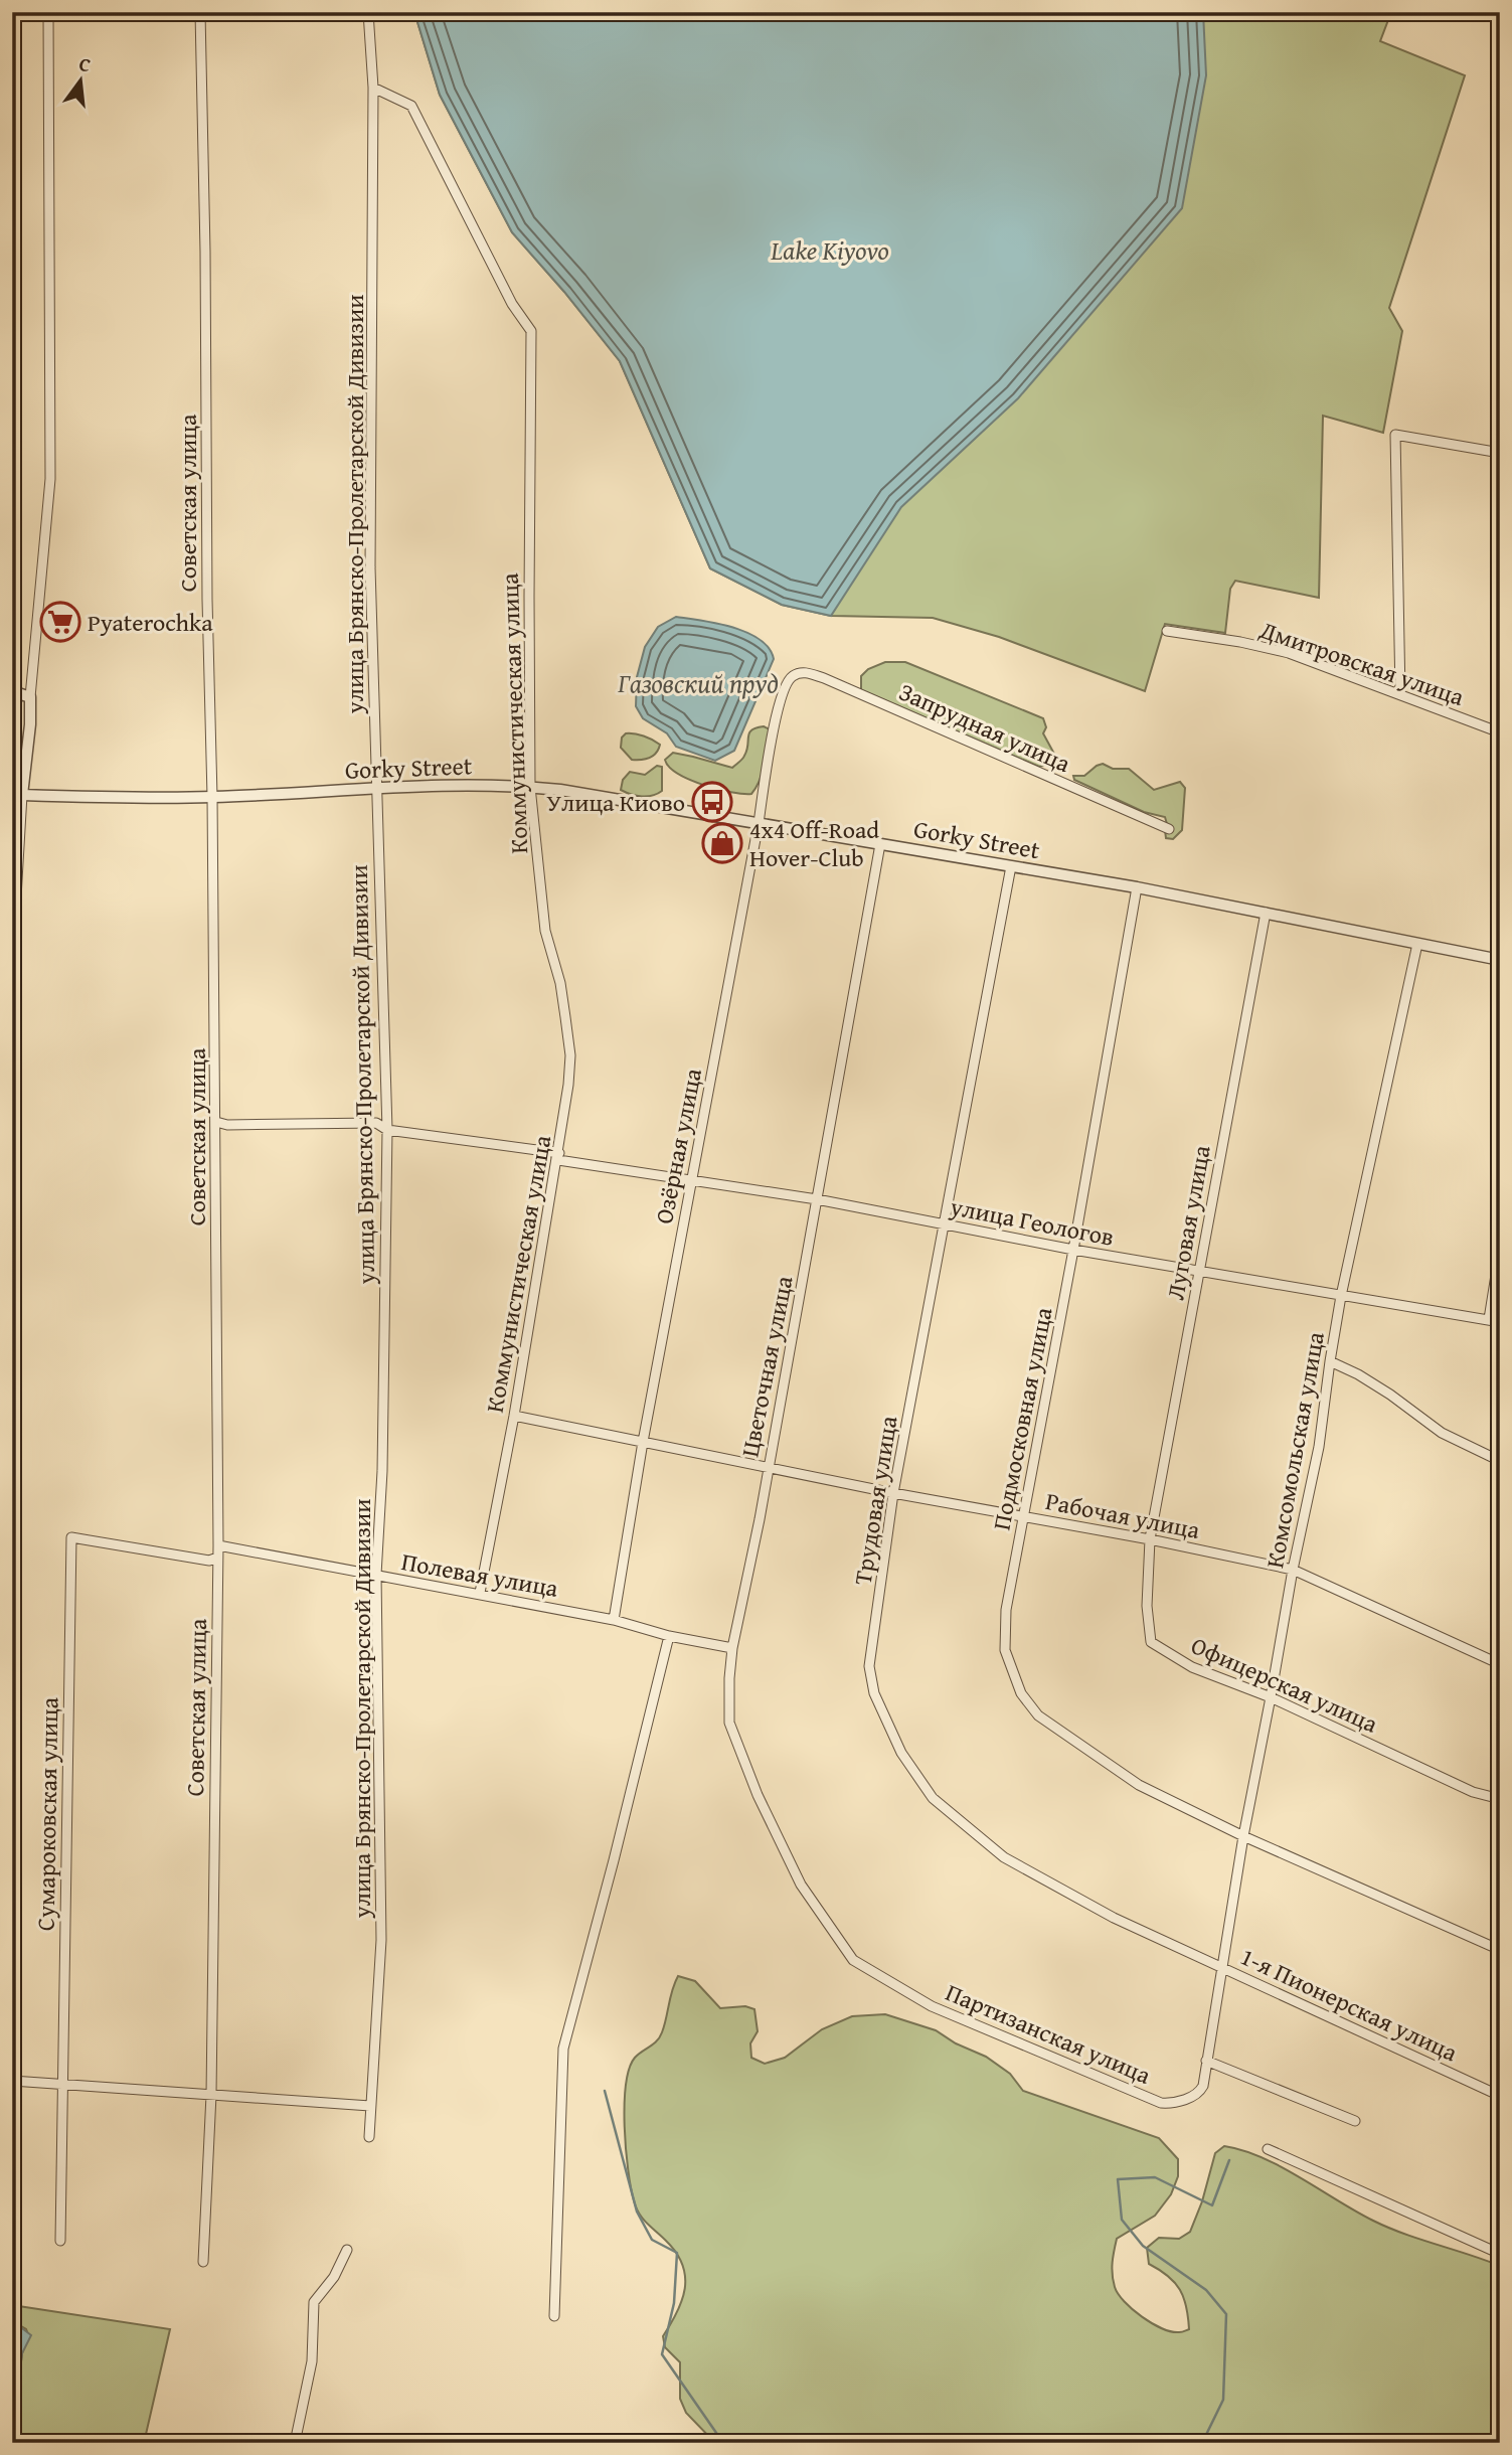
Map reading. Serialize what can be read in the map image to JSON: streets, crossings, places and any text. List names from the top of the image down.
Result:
{
  "streets": {
    "street": [
      "Советская улица",
      "улица Брянско-Пролетарской Дивизии",
      "Дмитровская улица",
      "Коммунистическая улица",
      "Запрудная улица",
      "Gorky Street",
      "Озёрная улица",
      "улица Геологов",
      "Луговая улица",
      "Цветочная улица",
      "Подмосковная улица",
      "Комсомольская улица",
      "Трудовая улица",
      "Рабочая улица",
      "Полевая улица",
      "Офицерская улица",
      "Сумароковская улица",
      "1-я Пионерская улица",
      "Партизанская улица"
    ]
  },
  "crossings": [
    ["Советская улица", "Gorky Street"],
    ["Советская улица", "улица Геологов"],
    ["Советская улица", "Полевая улица"],
    ["Советская улица", "Сумароковская улица"],
    ["улица Брянско-Пролетарской Дивизии", "Коммунистическая улица"],
    ["улица Брянско-Пролетарской Дивизии", "Gorky Street"],
    ["улица Брянско-Пролетарской Дивизии", "улица Геологов"],
    ["улица Брянско-Пролетарской Дивизии", "Полевая улица"],
    ["Коммунистическая улица", "Gorky Street"],
    ["Коммунистическая улица", "улица Геологов"],
    ["Коммунистическая улица", "Рабочая улица"],
    ["Коммунистическая улица", "Полевая улица"],
    ["Запрудная улица", "Озёрная улица"],
    ["Gorky Street", "Озёрная улица"],
    ["Gorky Street", "Луговая улица"],
    ["Gorky Street", "Цветочная улица"],
    ["Gorky Street", "Подмосковная улица"],
    ["Gorky Street", "Комсомольская улица"],
    ["Gorky Street", "Трудовая улица"],
    ["Озёрная улица", "улица Геологов"],
    ["Озёрная улица", "Рабочая улица"],
    ["Озёрная улица", "Полевая улица"],
    ["улица Геологов", "Луговая улица"],
    ["улица Геологов", "Цветочная улица"],
    ["улица Геологов", "Подмосковная улица"],
    ["улица Геологов", "Комсомольская улица"],
    ["улица Геологов", "Трудовая улица"],
    ["Луговая улица", "Рабочая улица"],
    ["Луговая улица", "Офицерская улица"],
    ["Цветочная улица", "Рабочая улица"],
    ["Цветочная улица", "Полевая улица"],
    ["Цветочная улица", "Партизанская улица"],
    ["Подмосковная улица", "Комсомольская улица"],
    ["Подмосковная улица", "Рабочая улица"],
    ["Комсомольская улица", "Трудовая улица"],
    ["Комсомольская улица", "Рабочая улица"],
    ["Комсомольская улица", "Офицерская улица"],
    ["Комсомольская улица", "1-я Пионерская улица"],
    ["Комсомольская улица", "Партизанская улица"],
    ["Трудовая улица", "Рабочая улица"],
    ["Трудовая улица", "1-я Пионерская улица"],
    ["Трудовая улица", "Партизанская улица"],
    ["Рабочая улица", "Офицерская улица"],
    ["1-я Пионерская улица", "Партизанская улица"]
  ],
  "water": ["Lake Kiyovo", "Газовский пруд"],
  "places": {
    "supermarket": ["Pyaterochka"],
    "bus stop": ["Улица Киово"],
    "shop": ["4x4 Off-Road Hover-Club"]
  },
  "north": "top"
}
